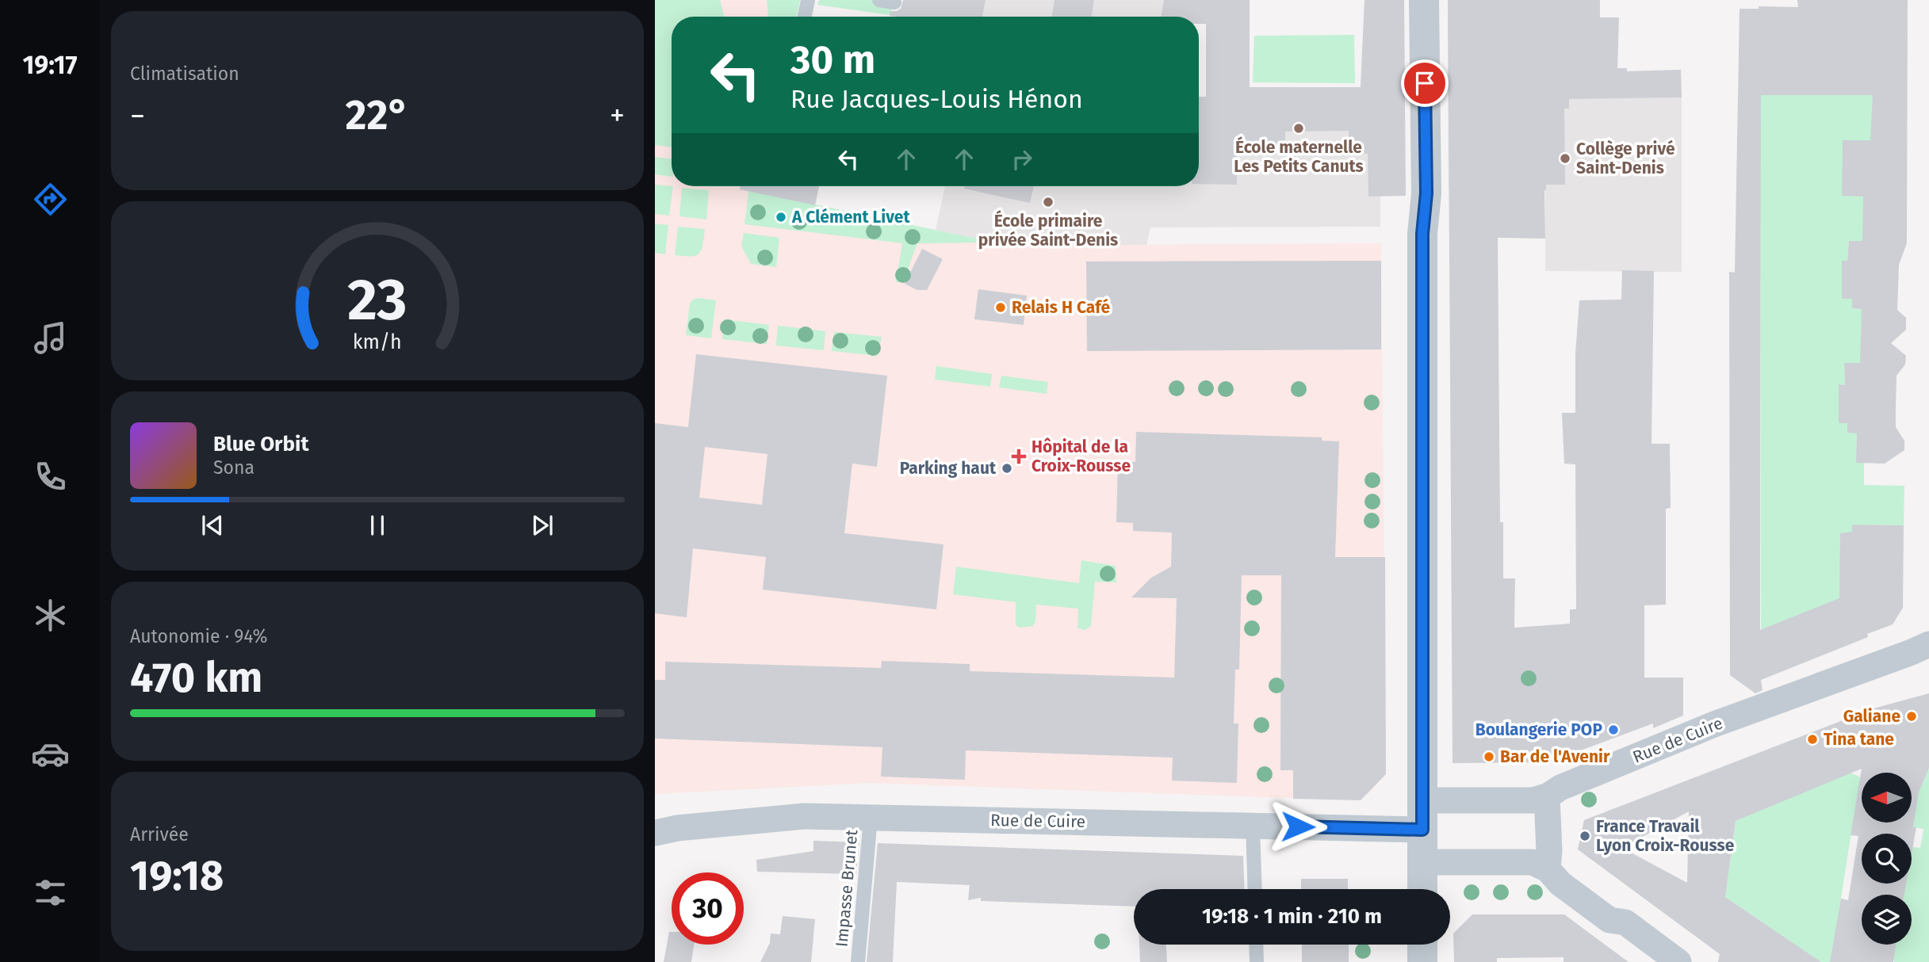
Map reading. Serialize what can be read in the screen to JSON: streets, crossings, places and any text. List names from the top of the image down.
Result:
{
  "streets": {
    "street": ["Rue de Cuire"],
    "lane": ["Impasse Brunet"]
  },
  "crossings": [
    ["Rue de Cuire", "Impasse Brunet"]
  ],
  "places": {
    "other": [
      "École maternelle Les Petits Canuts",
      "Collège privé Saint-Denis",
      "École primaire privée Saint-Denis",
      "A Clément Livet",
      "Relais H Café",
      "Parking haut",
      "Galiane",
      "Boulangerie POP",
      "Tina tane",
      "Bar de l'Avenir",
      "France Travail Lyon Croix-Rousse"
    ],
    "health": ["Hôpital de la Croix-Rousse"]
  },
  "north": "left",
  "page": {
    "tabs": "19:17",
    "tile": [
      "Climatisation",
      ["Autonomie · 94%", "470 km"],
      ["Arrivée", "19:18"]
    ],
    "turn": ["30 m", "Rue Jacques-Louis Hénon"],
    "heat": ["−", "22°", "+"],
    "song": ["Blue Orbit", "Sona"],
    "limit": "30",
    "trip": "19:18 · 1 min · 210 m",
    "gauge": ["23", "km/h"]
  }
}
